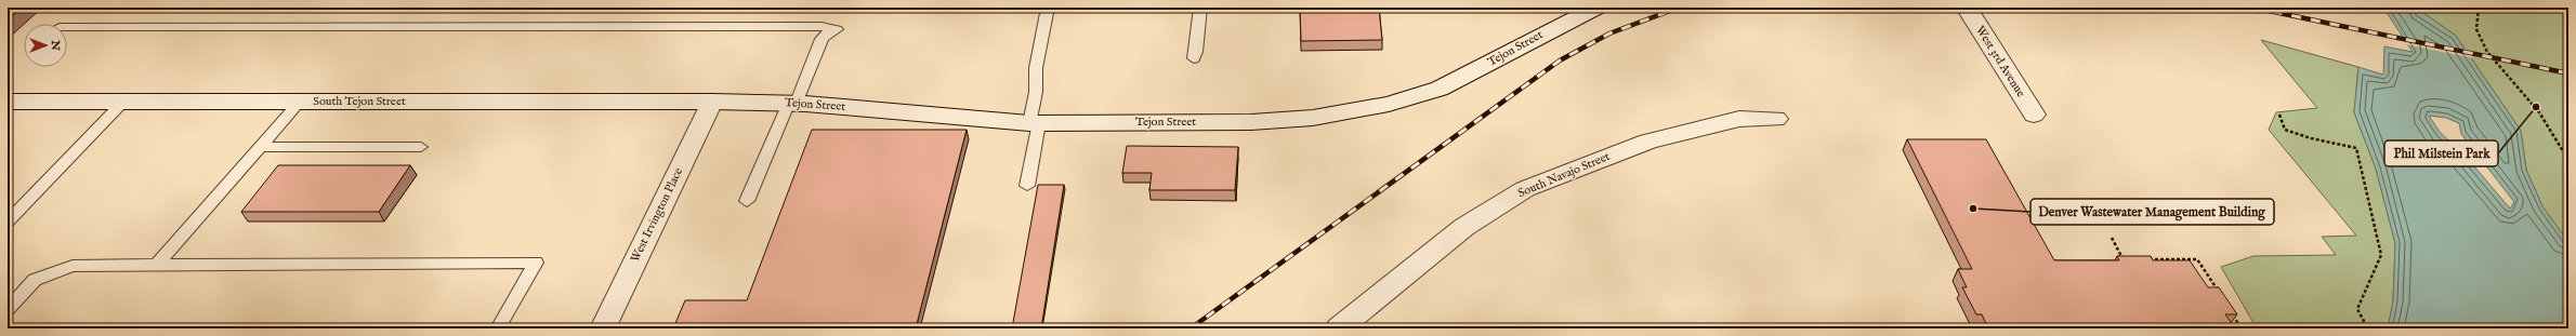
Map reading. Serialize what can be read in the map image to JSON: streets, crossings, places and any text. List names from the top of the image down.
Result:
{
  "streets": {
    "street": [
      "Tejon Street",
      "West 3rd Avenue",
      "South Tejon Street",
      "South Navajo Street",
      "West Irvington Place"
    ]
  },
  "crossings": [
    ["Tejon Street", "South Tejon Street"],
    ["Tejon Street", "West Irvington Place"],
    ["South Tejon Street", "West Irvington Place"]
  ],
  "places": ["Phil Milstein Park", "Denver Wastewater Management Building"],
  "north": "right"
}
